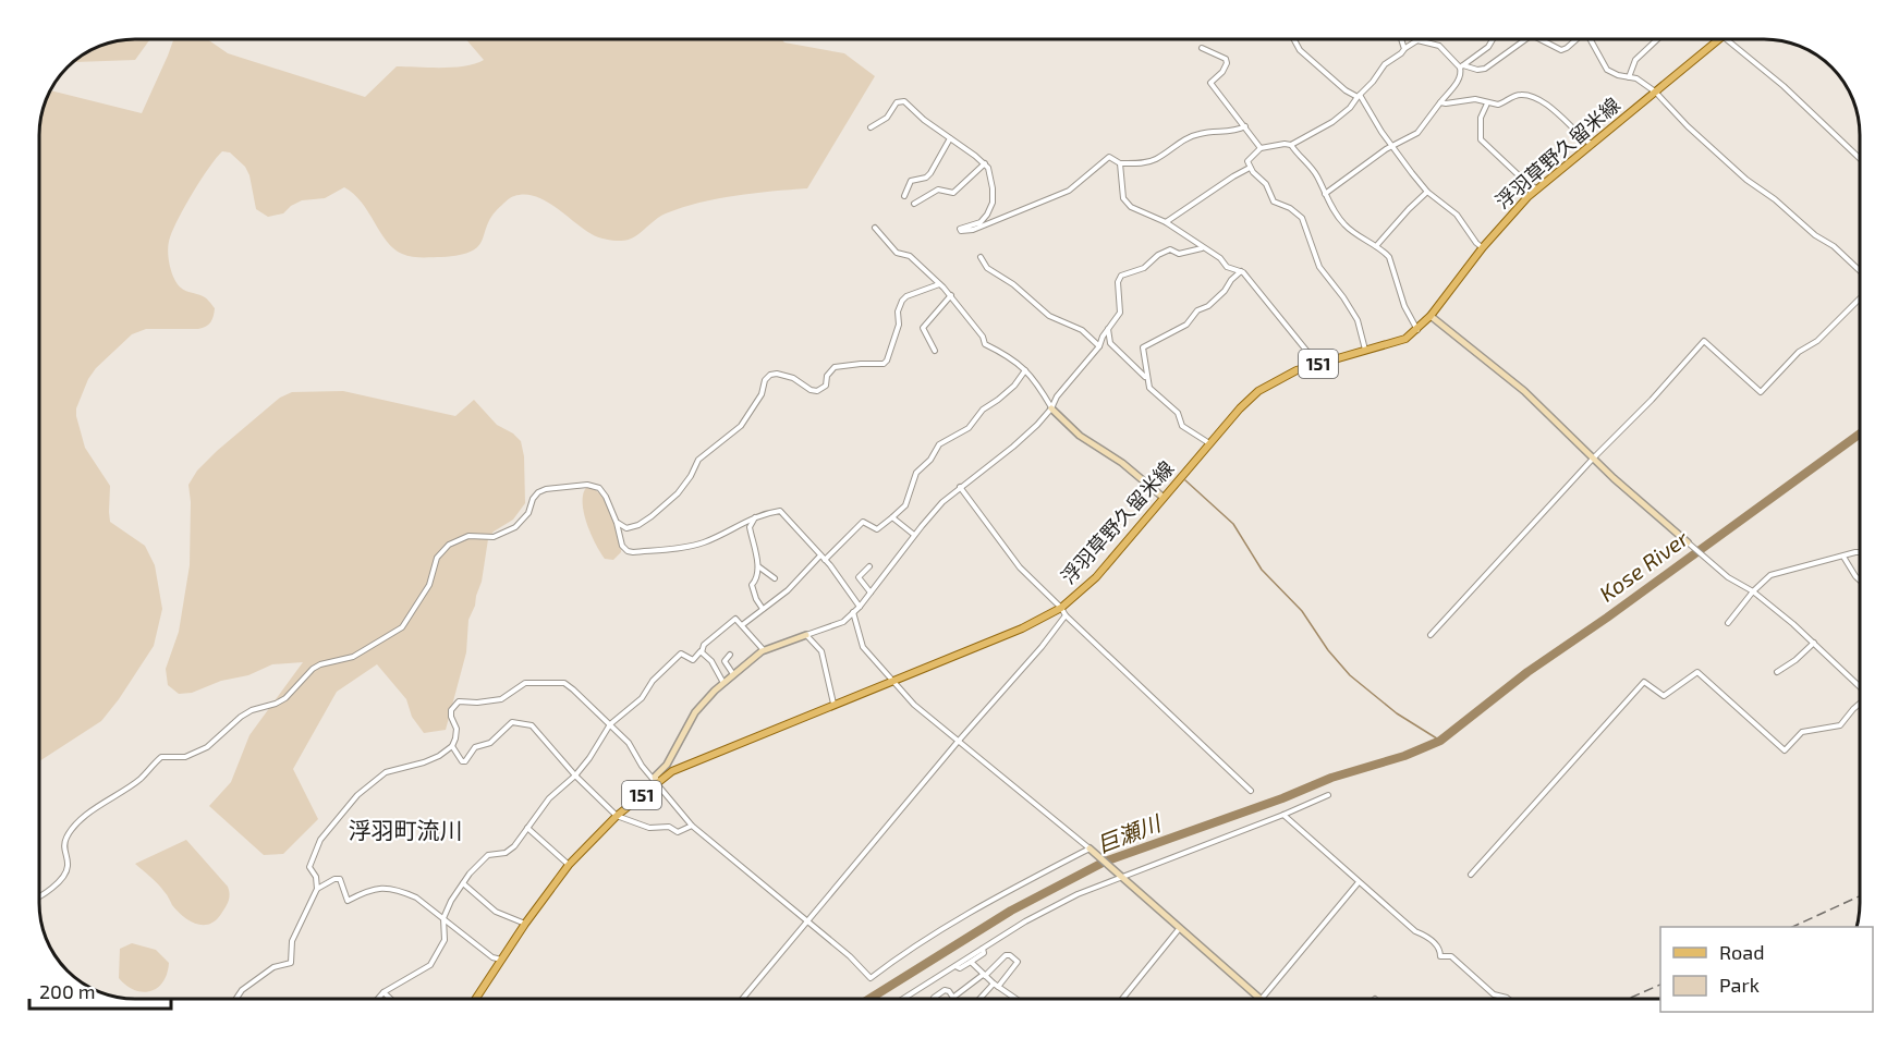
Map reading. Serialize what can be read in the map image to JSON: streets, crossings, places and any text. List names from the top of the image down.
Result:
{
  "streets": {
    "main road": ["浮羽草野久留米線", "151"]
  },
  "districts": ["浮羽町流川"],
  "water": ["Kose River", "巨瀬川"],
  "legend": ["Road", "Park"],
  "scale_bar": "200 m"
}
